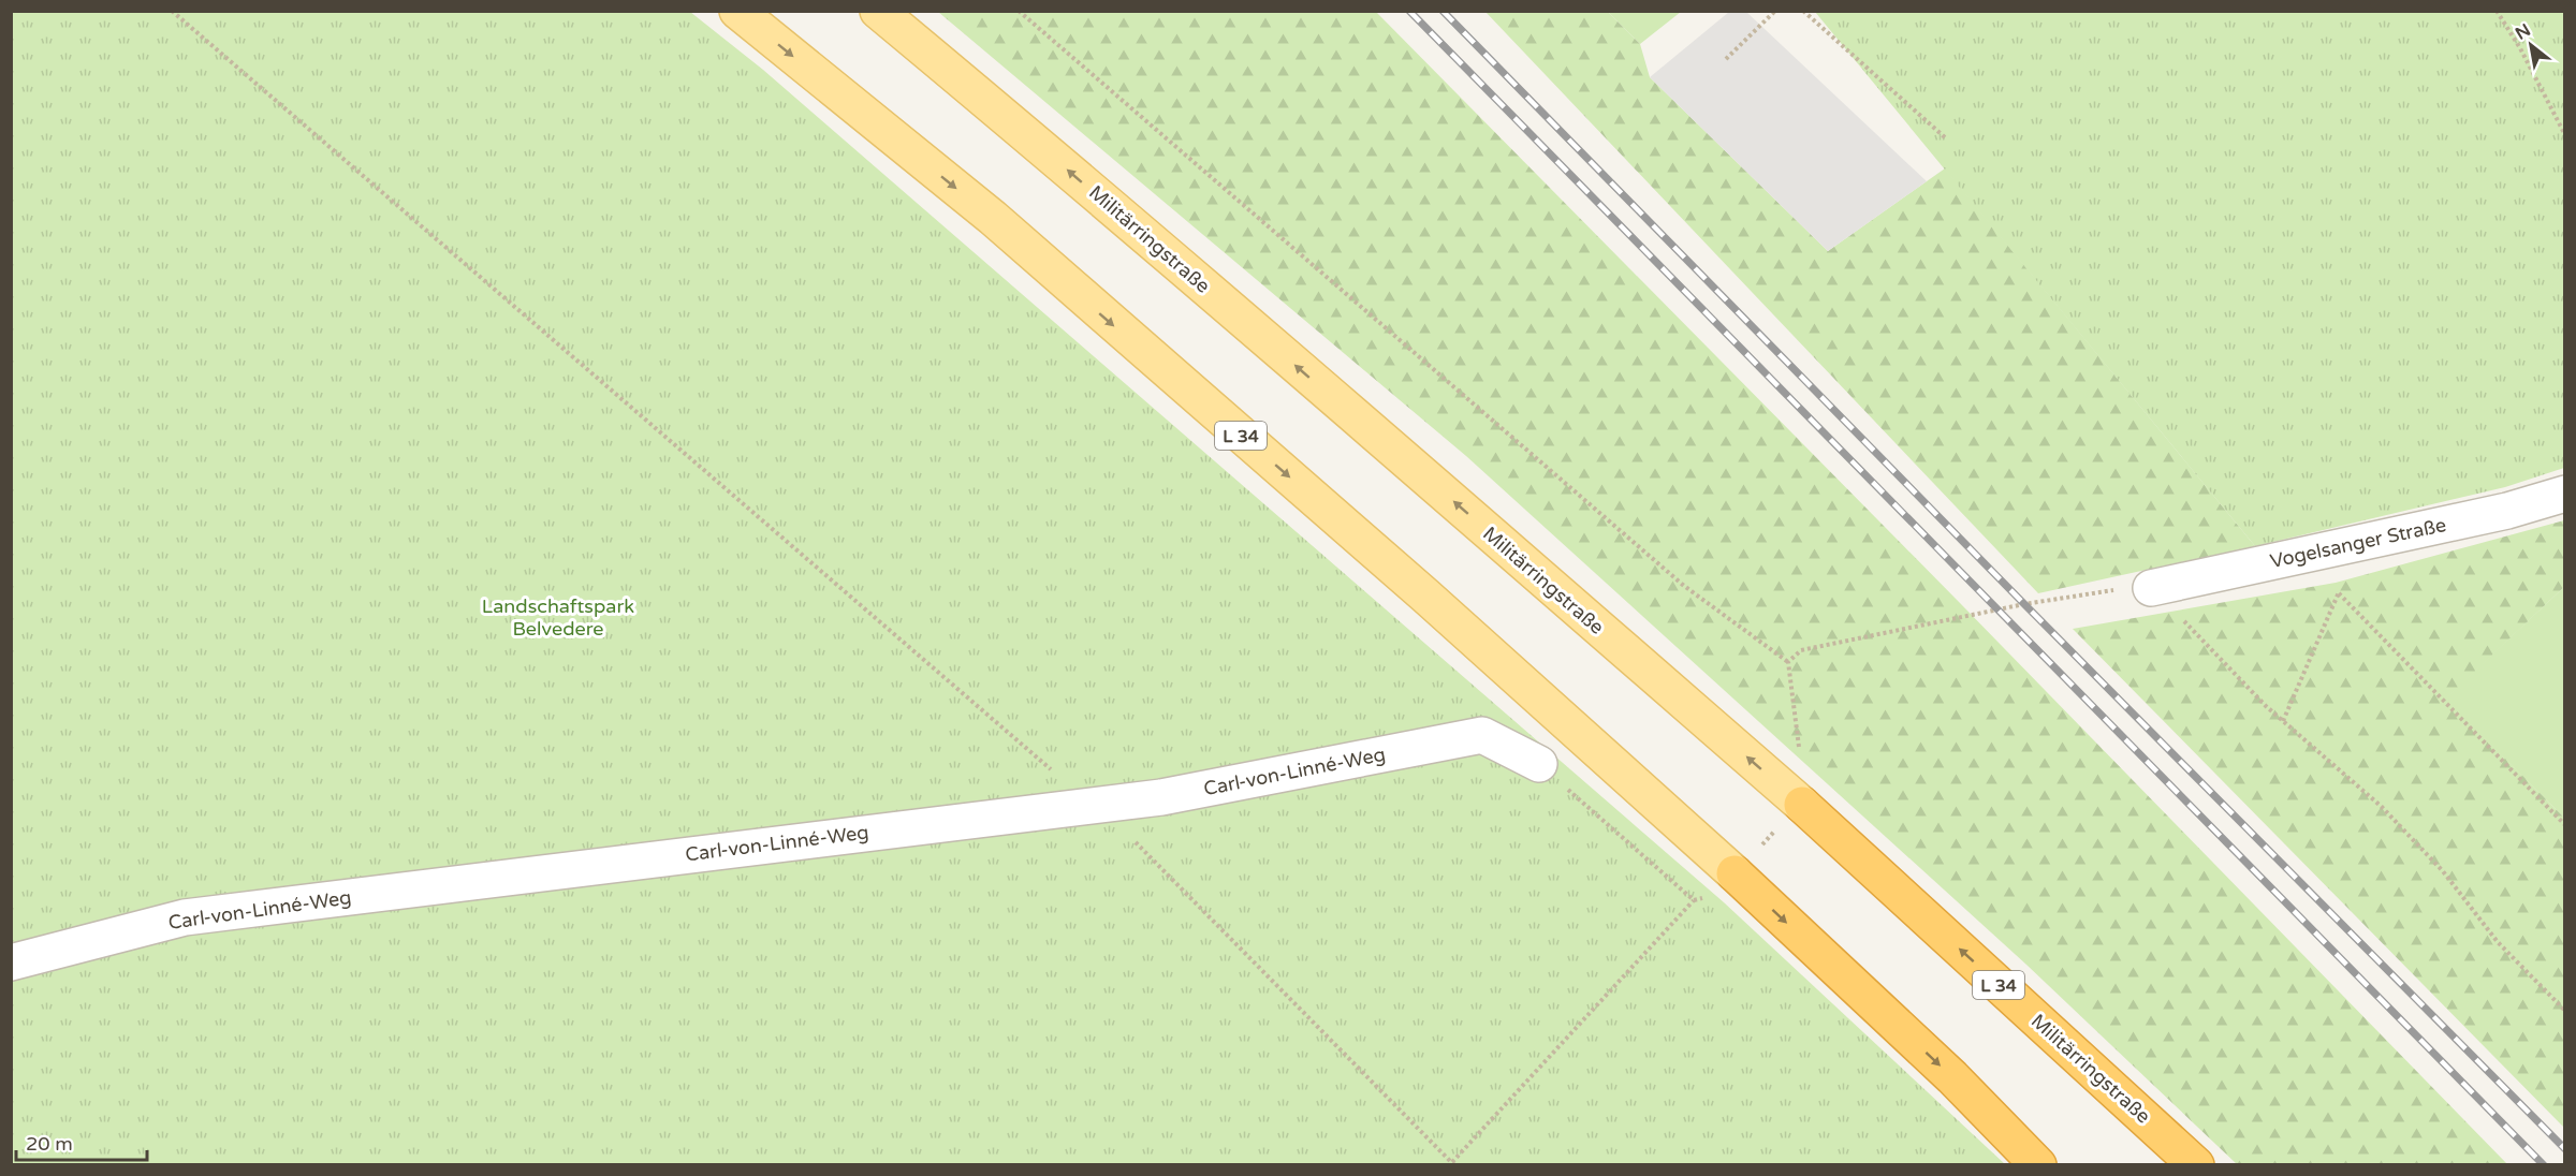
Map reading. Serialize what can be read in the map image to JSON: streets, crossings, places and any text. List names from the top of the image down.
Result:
{
  "streets": {
    "highway": ["Militärringstraße", "L 34"],
    "street": ["Vogelsanger Straße", "Carl-von-Linné-Weg"]
  },
  "parks": ["Landschaftspark Belvedere"],
  "scale_bar": "20 m",
  "north": "top left"
}
